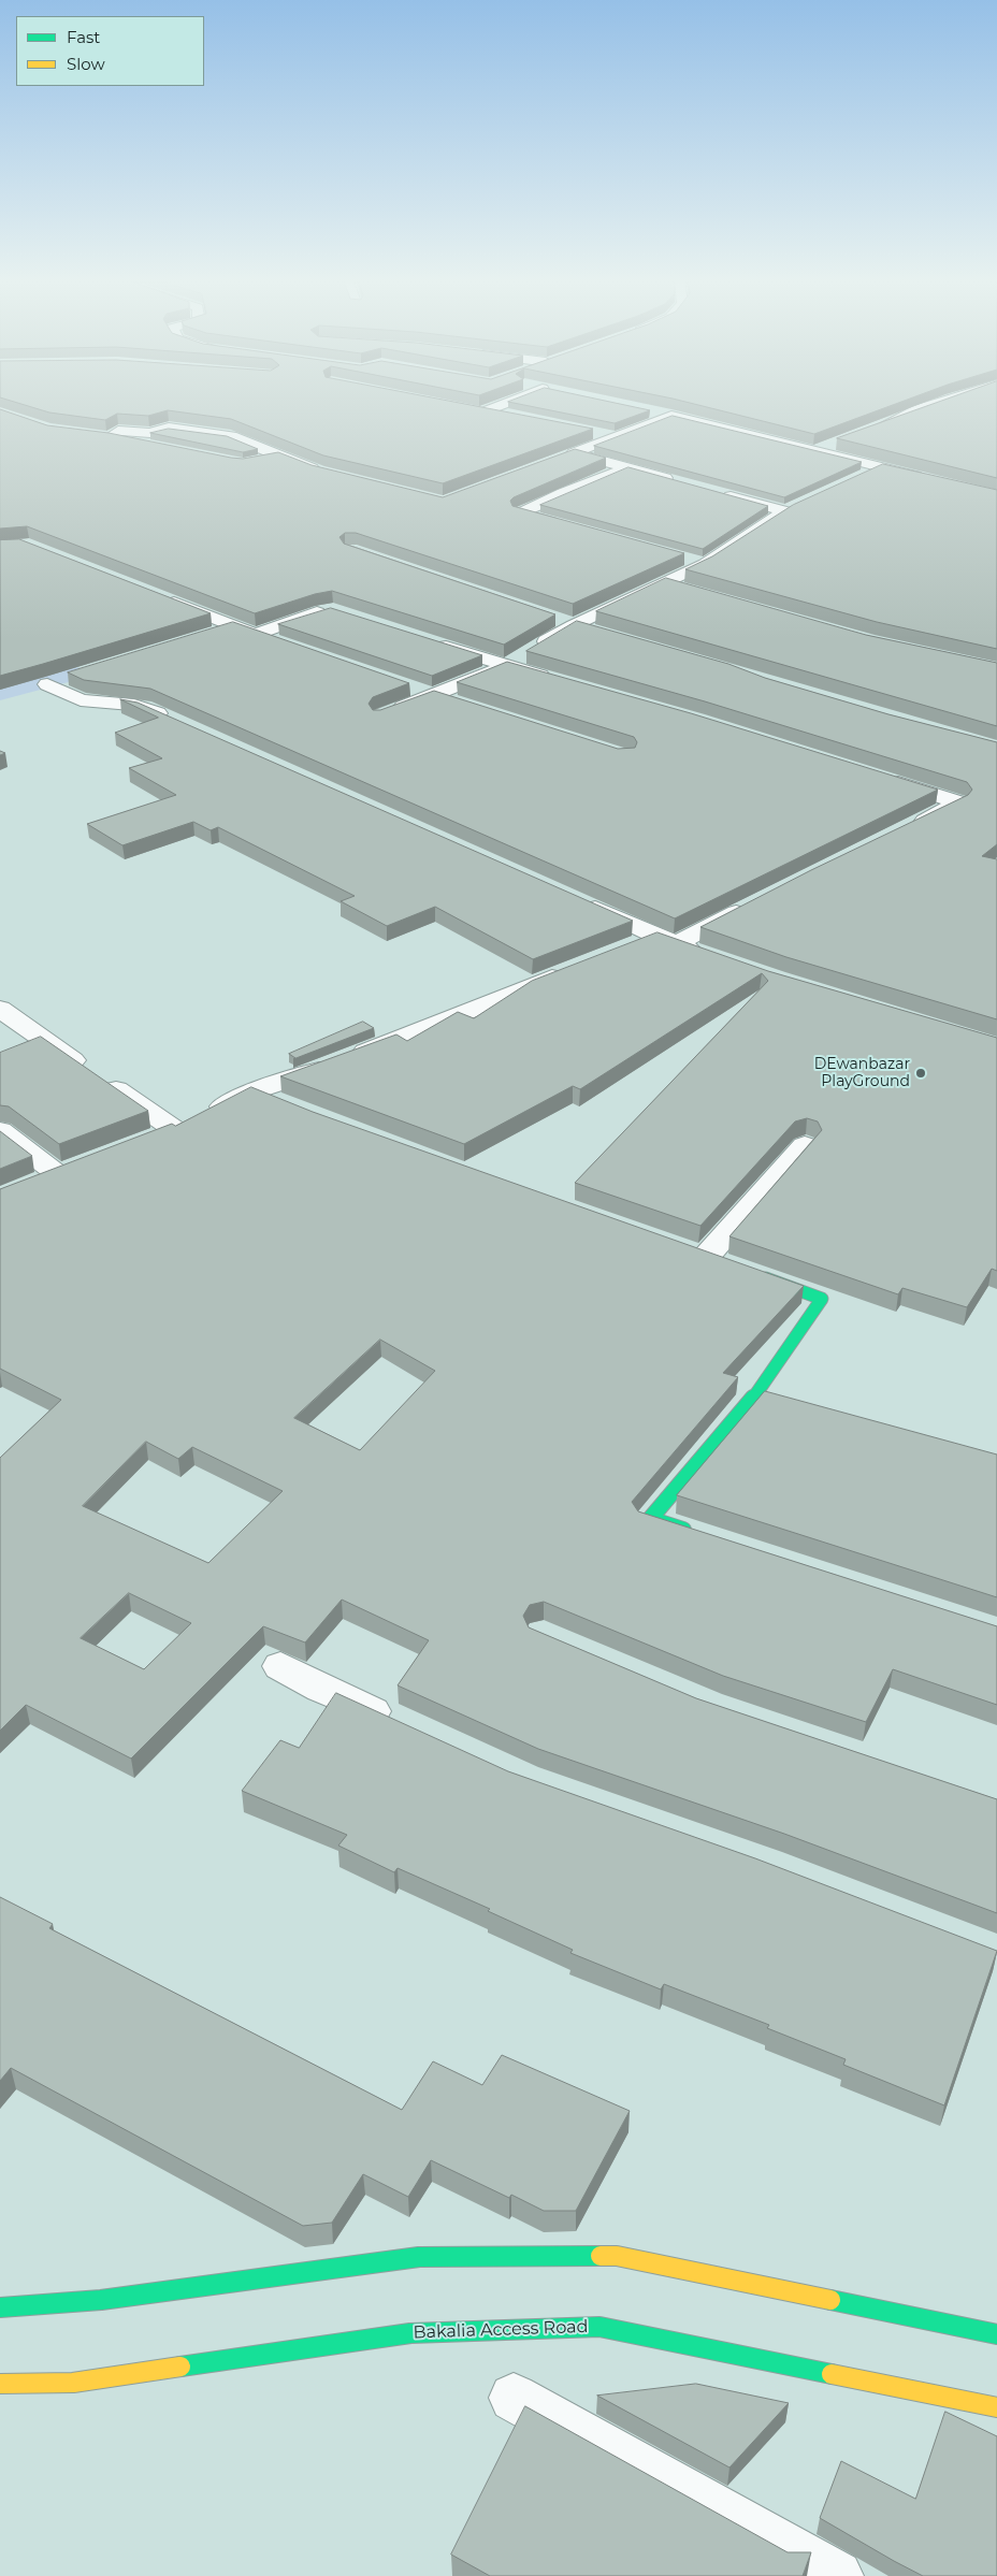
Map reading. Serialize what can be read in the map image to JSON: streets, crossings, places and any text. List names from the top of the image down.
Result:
{
  "streets": {
    "street": ["Bakalia Access Road"]
  },
  "places": ["DEwanbazar PlayGround"],
  "legend": ["Fast", "Slow"]
}
